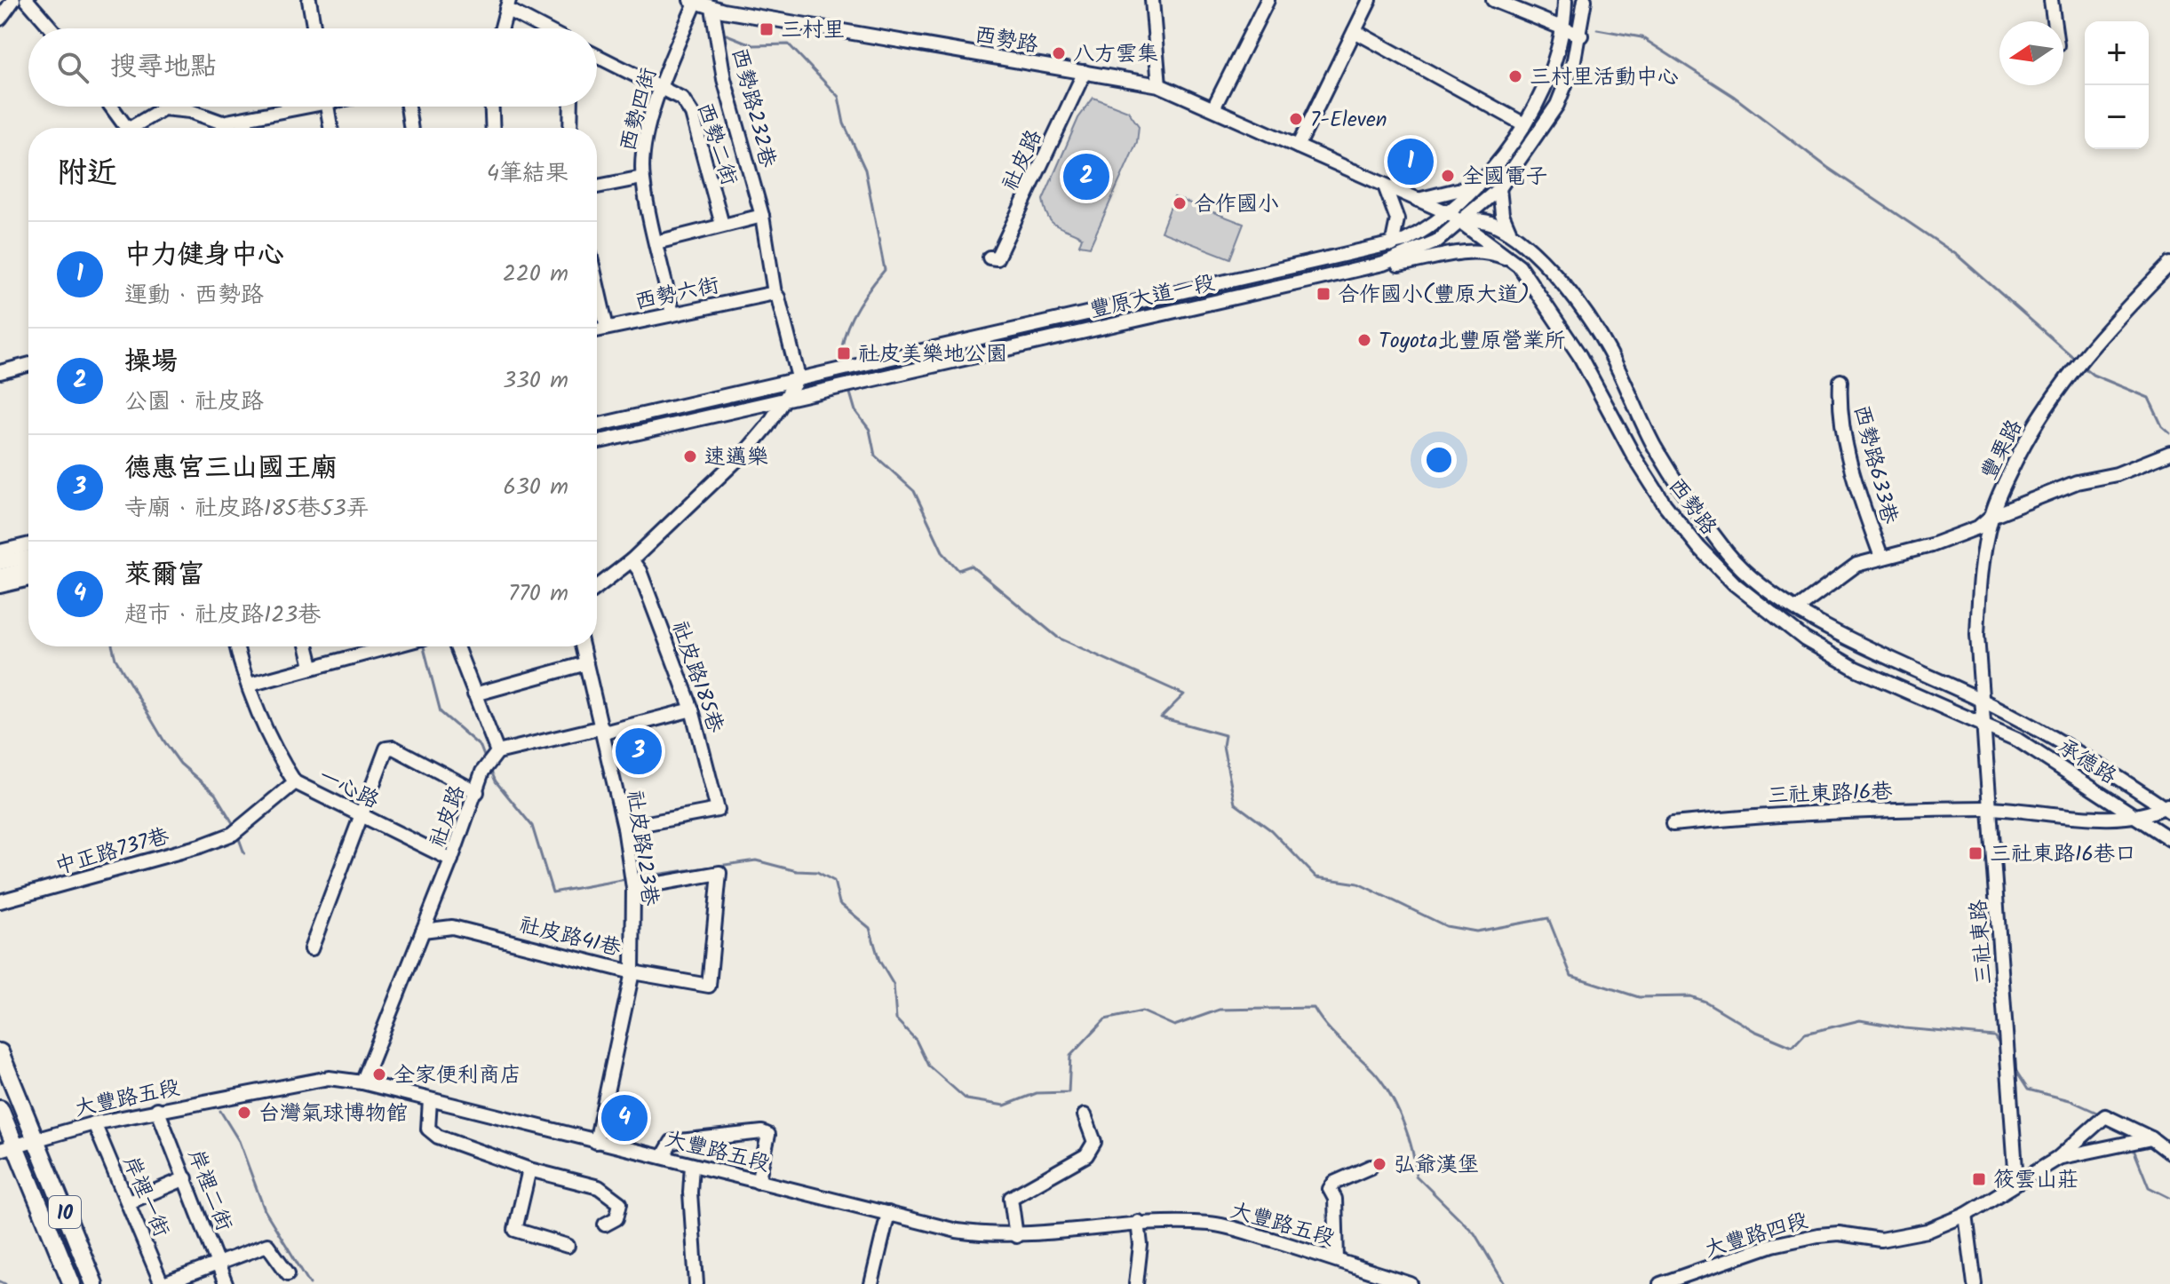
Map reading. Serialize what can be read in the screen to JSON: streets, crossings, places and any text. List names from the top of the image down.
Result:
{
  "streets": {
    "main road": ["10"],
    "street": [
      "西勢路",
      "西勢路232巷",
      "西勢四街",
      "西勢二街",
      "社皮路",
      "西勢六街",
      "豐原大道一段",
      "豐栗路",
      "西勢路633巷",
      "社皮路185巷",
      "承德路",
      "一心路",
      "三社東路16巷",
      "社皮路123巷",
      "中正路737巷",
      "社皮路41巷",
      "三社東路",
      "大豐路五段",
      "岸裡二街",
      "岸裡一街",
      "大豐路四段"
    ]
  },
  "crossings": [
    ["西勢路", "西勢路232巷"],
    ["西勢路", "西勢四街"],
    ["西勢路", "社皮路"],
    ["西勢路", "豐原大道一段"],
    ["西勢路", "豐栗路"],
    ["西勢路", "承德路"],
    ["西勢路", "三社東路"],
    ["西勢路232巷", "西勢六街"],
    ["西勢路232巷", "豐原大道一段"],
    ["西勢四街", "西勢二街"],
    ["西勢四街", "西勢六街"],
    ["社皮路", "一心路"],
    ["社皮路", "社皮路41巷"],
    ["社皮路", "大豐路五段"],
    ["豐栗路", "承德路"],
    ["豐栗路", "三社東路"],
    ["社皮路185巷", "社皮路123巷"],
    ["承德路", "三社東路16巷"],
    ["承德路", "三社東路"],
    ["一心路", "中正路737巷"],
    ["三社東路16巷", "三社東路"],
    ["社皮路123巷", "社皮路41巷"],
    ["社皮路123巷", "大豐路五段"],
    ["三社東路", "大豐路四段"],
    ["大豐路五段", "岸裡二街"],
    ["大豐路五段", "岸裡一街"],
    ["大豐路五段", "10"]
  ],
  "places": {
    "transit": [
      "三村里",
      "合作國小(豐原大道)",
      "社皮美樂地公園",
      "三社東路16巷口",
      "筱雲山莊"
    ],
    "other": [
      "八方雲集",
      "三村里活動中心",
      "7-Eleven",
      "全國電子",
      "合作國小",
      "Toyota北豐原營業所",
      "速邁樂",
      "全家便利商店",
      "台灣氣球博物館",
      "弘爺漢堡"
    ]
  },
  "north": "left",
  "page": {
    "map_buttons": ["+", "−"],
    "search": "搜尋地點",
    "heading": ["附近", "4筆結果"],
    "pins": [
      "1",
      "2",
      "3",
      "4"
    ],
    "list": [
      {
        "mark": "1",
        "name": "中力健身中心",
        "note": "運動 · 西勢路",
        "value": "220 m"
      },
      {
        "mark": "2",
        "name": "操場",
        "note": "公園 · 社皮路",
        "value": "330 m"
      },
      {
        "mark": "3",
        "name": "德惠宮三山國王廟",
        "note": "寺廟 · 社皮路185巷53弄",
        "value": "630 m"
      },
      {
        "mark": "4",
        "name": "萊爾富",
        "note": "超市 · 社皮路123巷",
        "value": "770 m"
      }
    ]
  }
}
